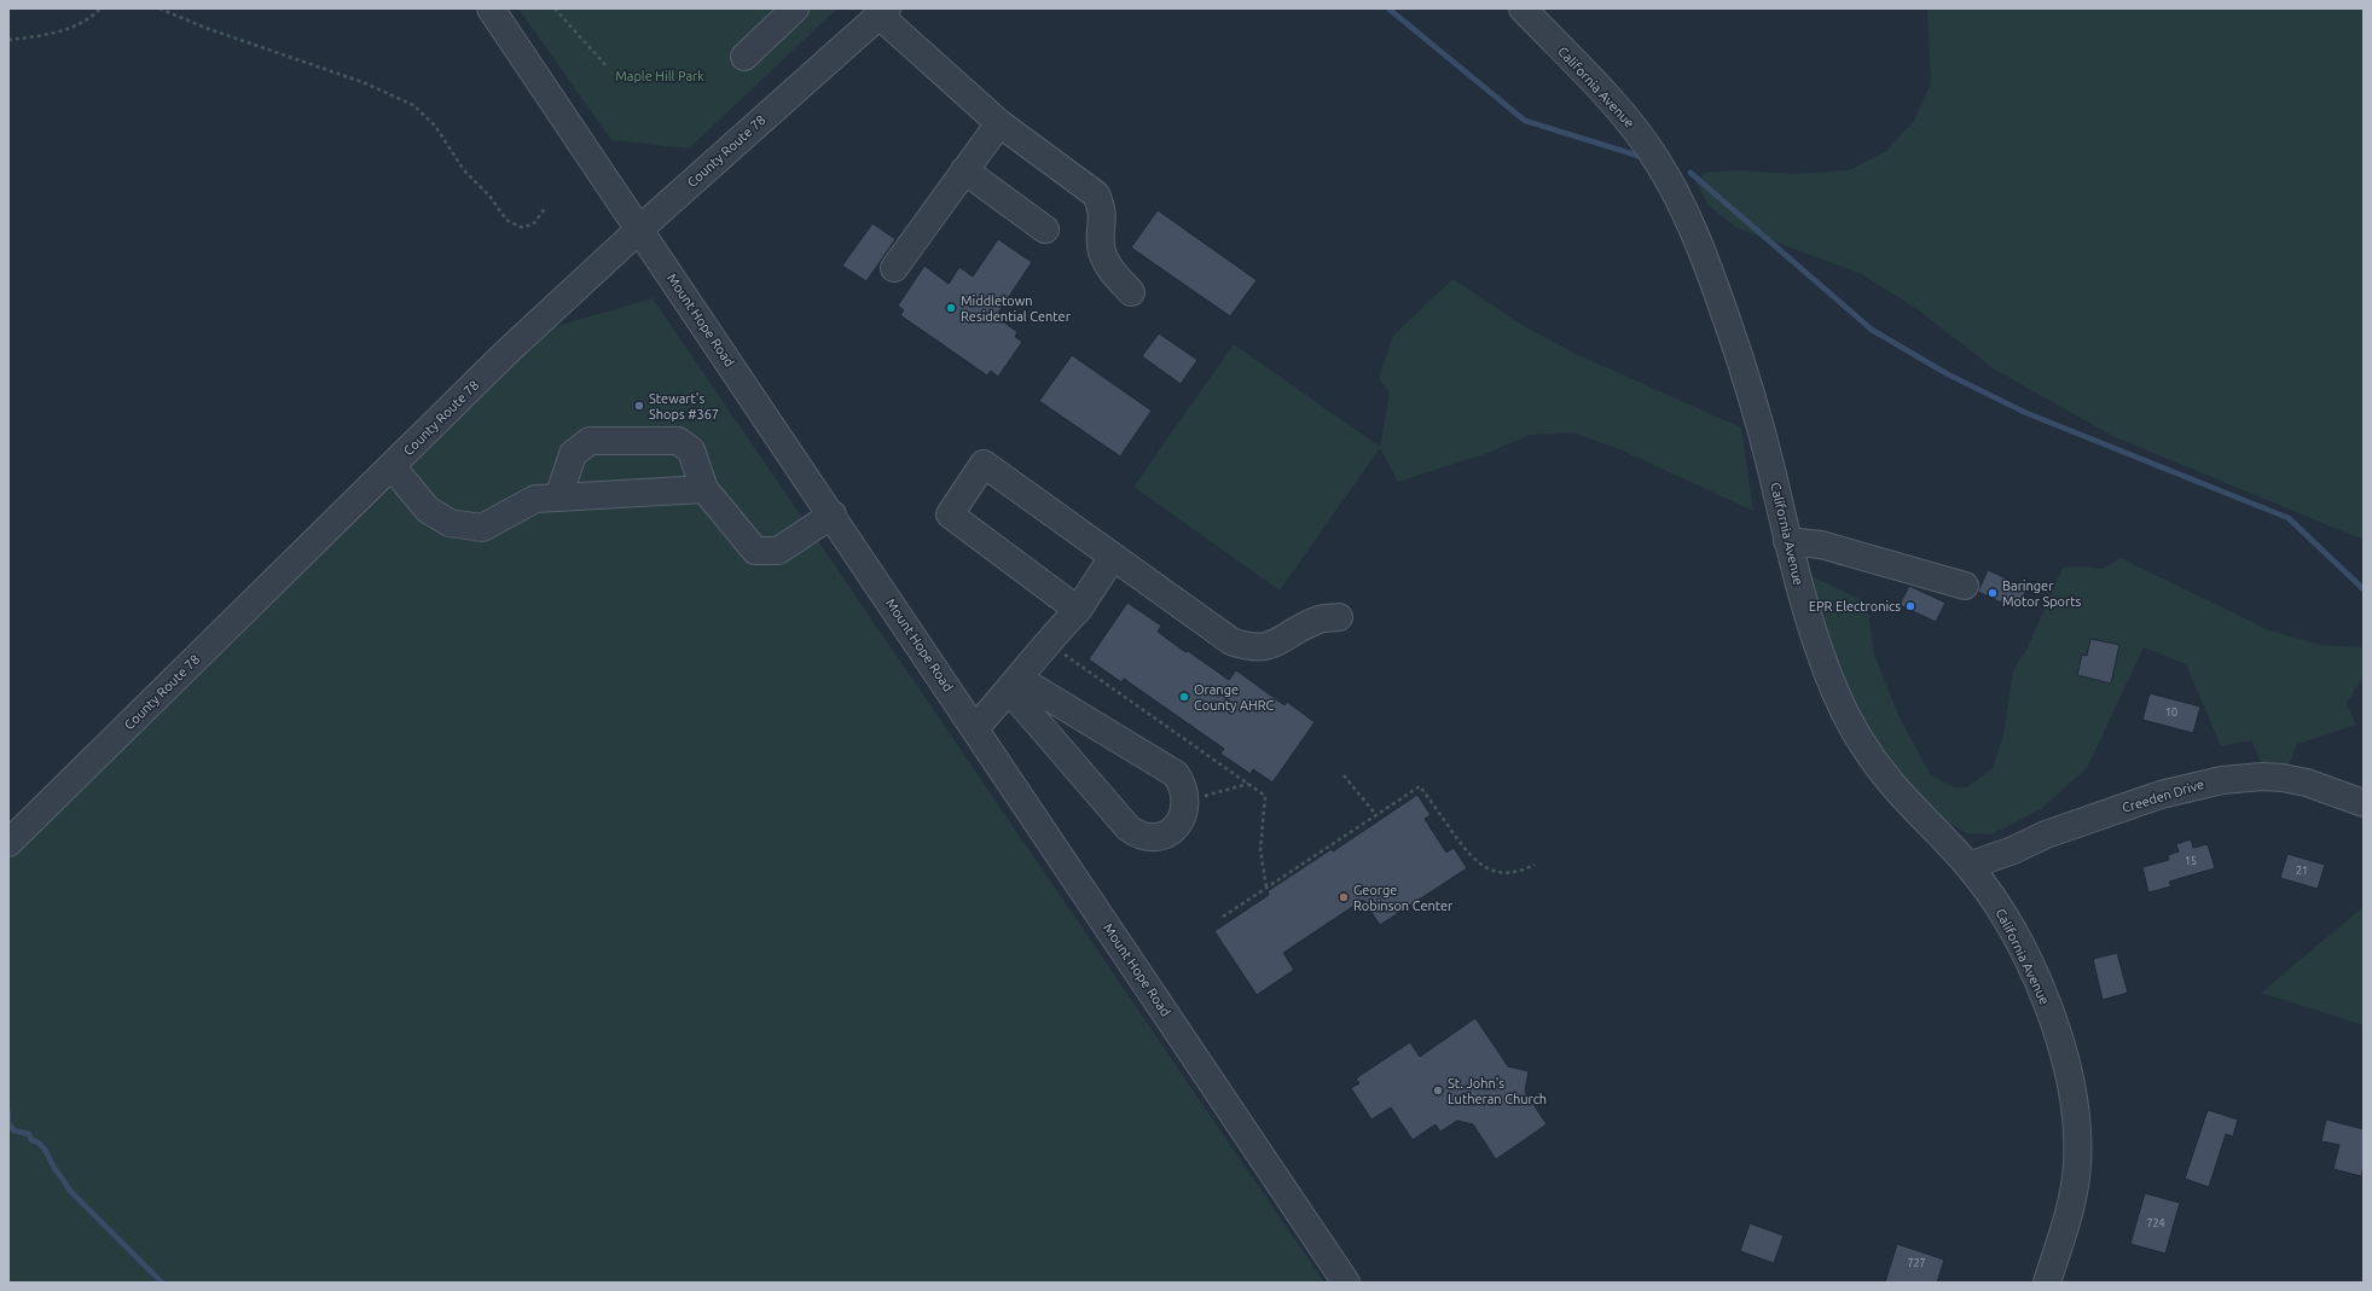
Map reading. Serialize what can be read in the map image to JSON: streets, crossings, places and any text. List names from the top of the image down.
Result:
{
  "streets": {
    "street": [
      "California Avenue",
      "County Route 78",
      "Mount Hope Road",
      "Creeden Drive"
    ]
  },
  "crossings": [
    ["California Avenue", "Creeden Drive"],
    ["County Route 78", "Mount Hope Road"]
  ],
  "parks": ["Maple Hill Park"],
  "places": [
    "Middletown Residential Center",
    "Stewart's Shops #367",
    "Baringer Motor Sports",
    "EPR Electronics",
    "Orange County AHRC",
    "George Robinson Center",
    "St. John's Lutheran Church"
  ],
  "house_numbers": [
    "10",
    "15",
    "21",
    "724",
    "727"
  ]
}
